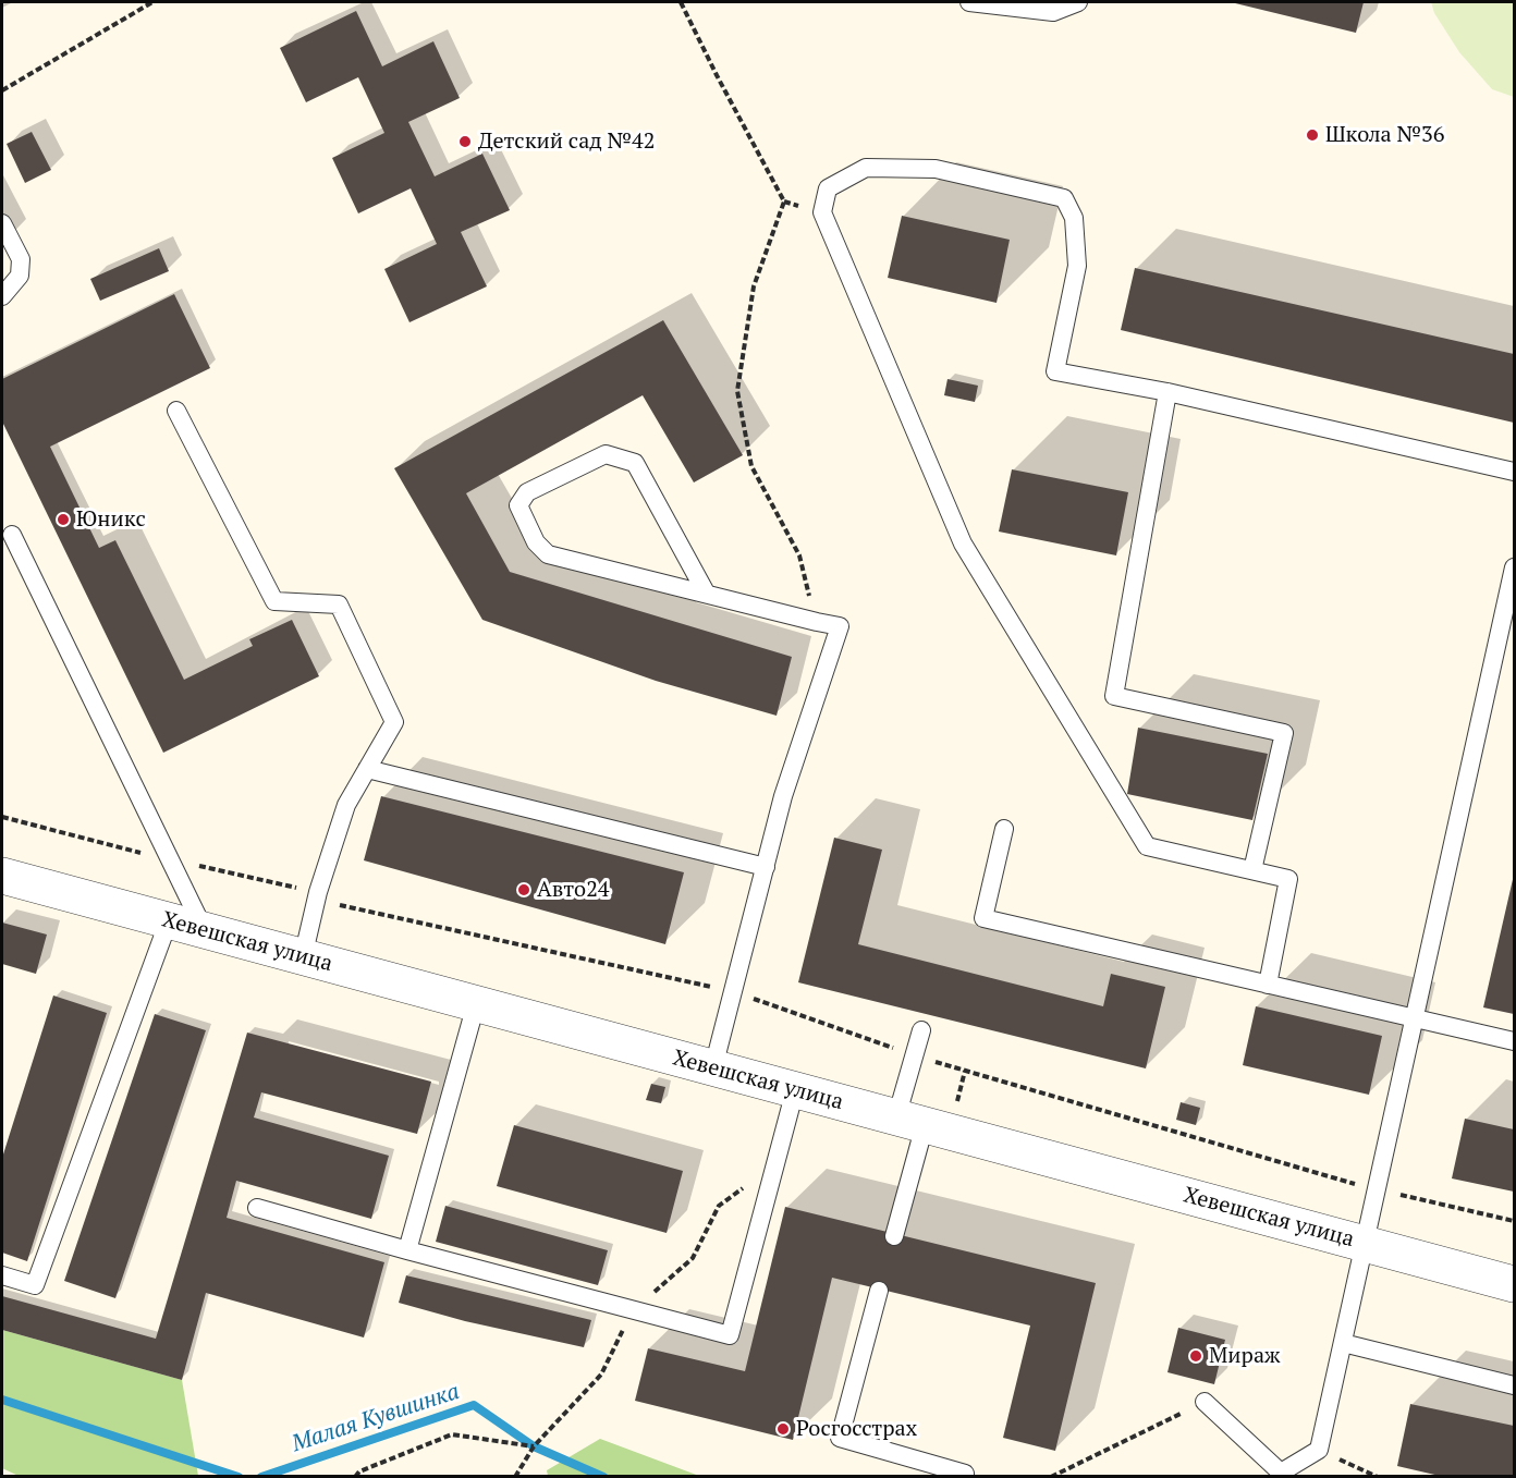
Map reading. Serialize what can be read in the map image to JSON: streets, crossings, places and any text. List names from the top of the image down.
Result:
{
  "streets": {
    "street": ["Хевешская улица"]
  },
  "water": ["Малая Кувшинка"],
  "places": [
    "Школа №36",
    "Детский сад №42",
    "Юникс",
    "Авто24",
    "Мираж",
    "Росгосстрах"
  ]
}
